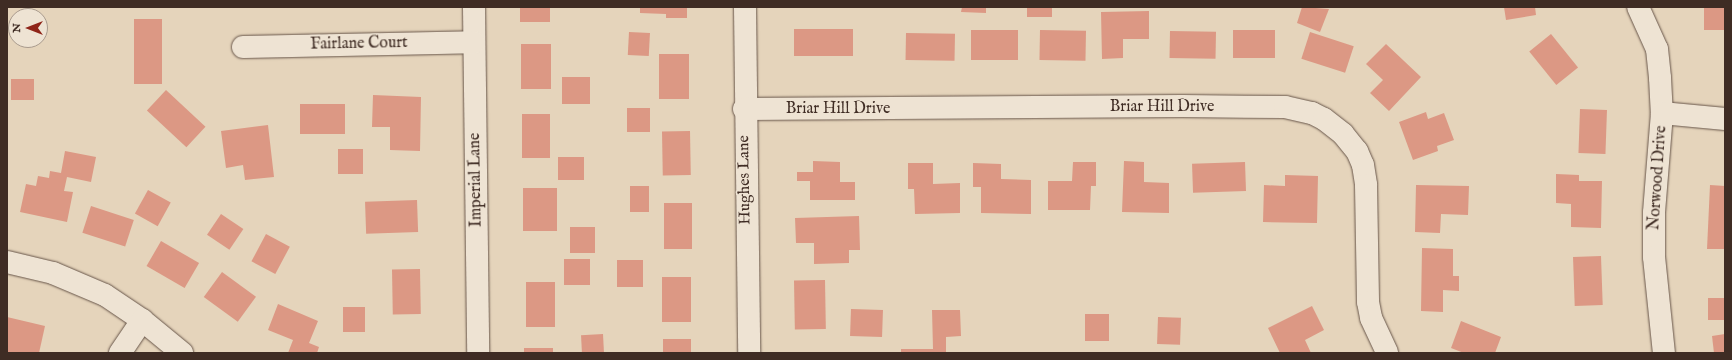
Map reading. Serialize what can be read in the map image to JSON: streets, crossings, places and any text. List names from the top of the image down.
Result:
{
  "streets": {
    "street": [
      "Fairlane Court",
      "Briar Hill Drive",
      "Norwood Drive",
      "Imperial Lane",
      "Hughes Lane"
    ]
  },
  "crossings": [
    ["Fairlane Court", "Imperial Lane"],
    ["Briar Hill Drive", "Hughes Lane"]
  ],
  "north": "left"
}
